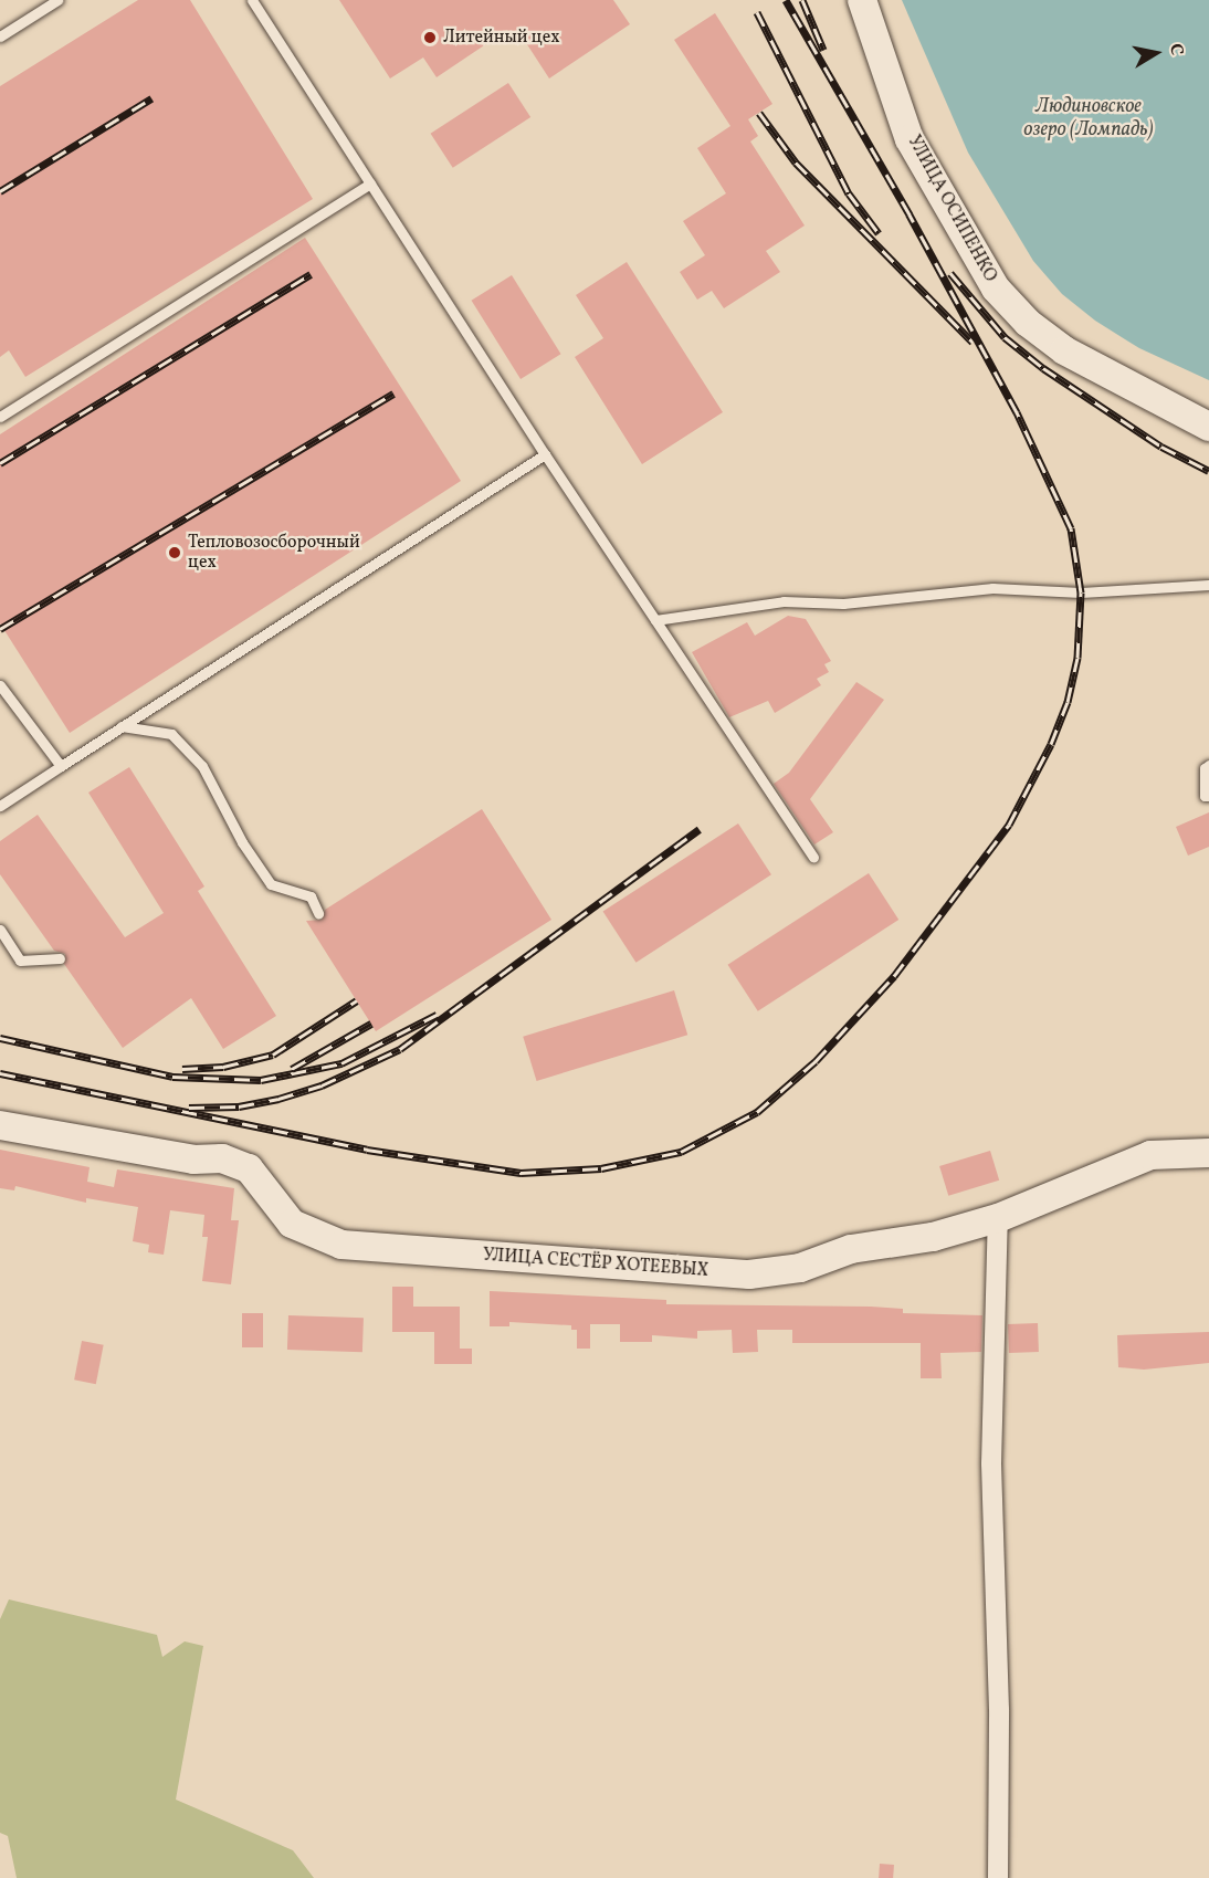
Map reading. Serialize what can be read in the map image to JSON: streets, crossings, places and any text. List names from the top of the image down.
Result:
{
  "streets": {
    "street": ["УЛИЦА ОСИПЕНКО", "УЛИЦА СЕСТЁР ХОТЕЕВЫХ"]
  },
  "water": ["Людиновское озеро (Ломпадь)"],
  "places": ["Литейный цех", "Тепловозосборочный цех"],
  "north": "right"
}
